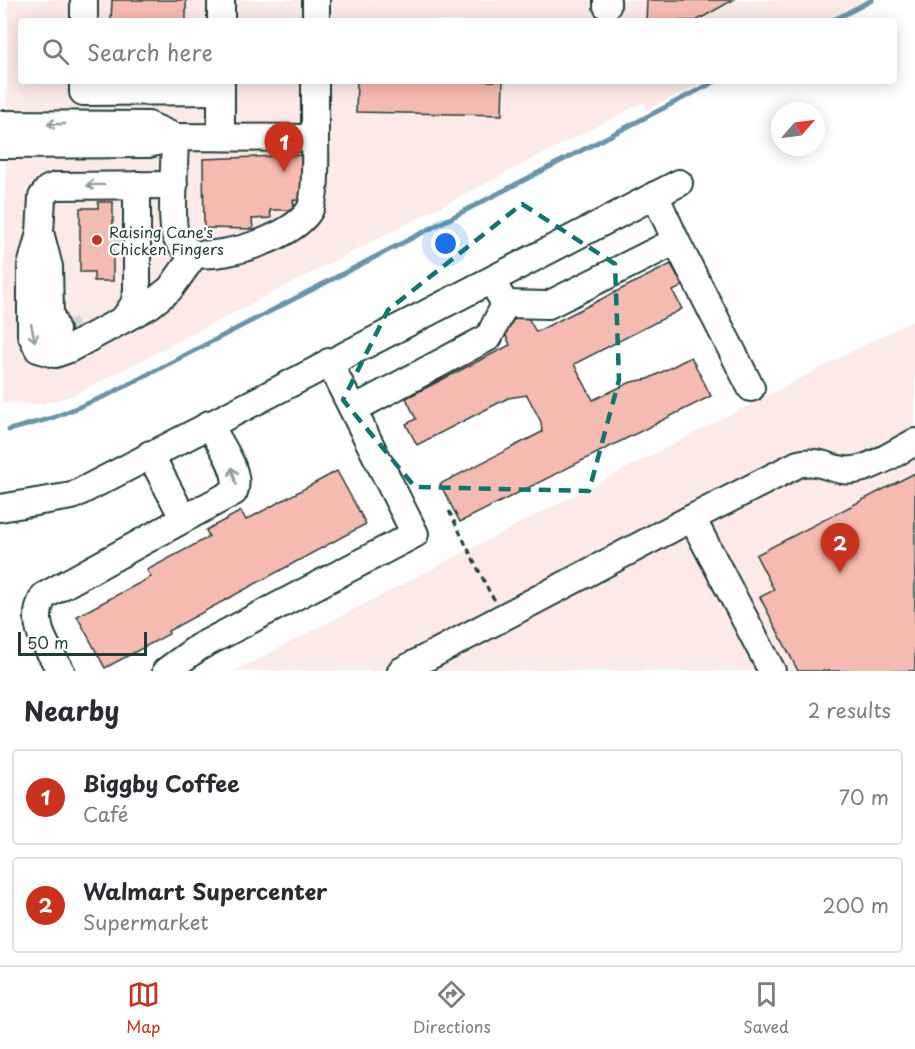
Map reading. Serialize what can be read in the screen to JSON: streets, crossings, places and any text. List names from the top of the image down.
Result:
{
  "places": ["Raising Cane's Chicken Fingers"],
  "scale_bar": "50 m",
  "north": "top right",
  "page": {
    "search": "Search here",
    "pins": ["1", "2"],
    "scale": "50 m",
    "heading": ["Nearby", "2 results"],
    "list": [
      {
        "mark": "1",
        "name": "Biggby Coffee",
        "note": "Café",
        "value": "70 m"
      },
      {
        "mark": "2",
        "name": "Walmart Supercenter",
        "note": "Supermarket",
        "value": "200 m"
      }
    ],
    "nav": ["Map", "Directions", "Saved"]
  }
}
